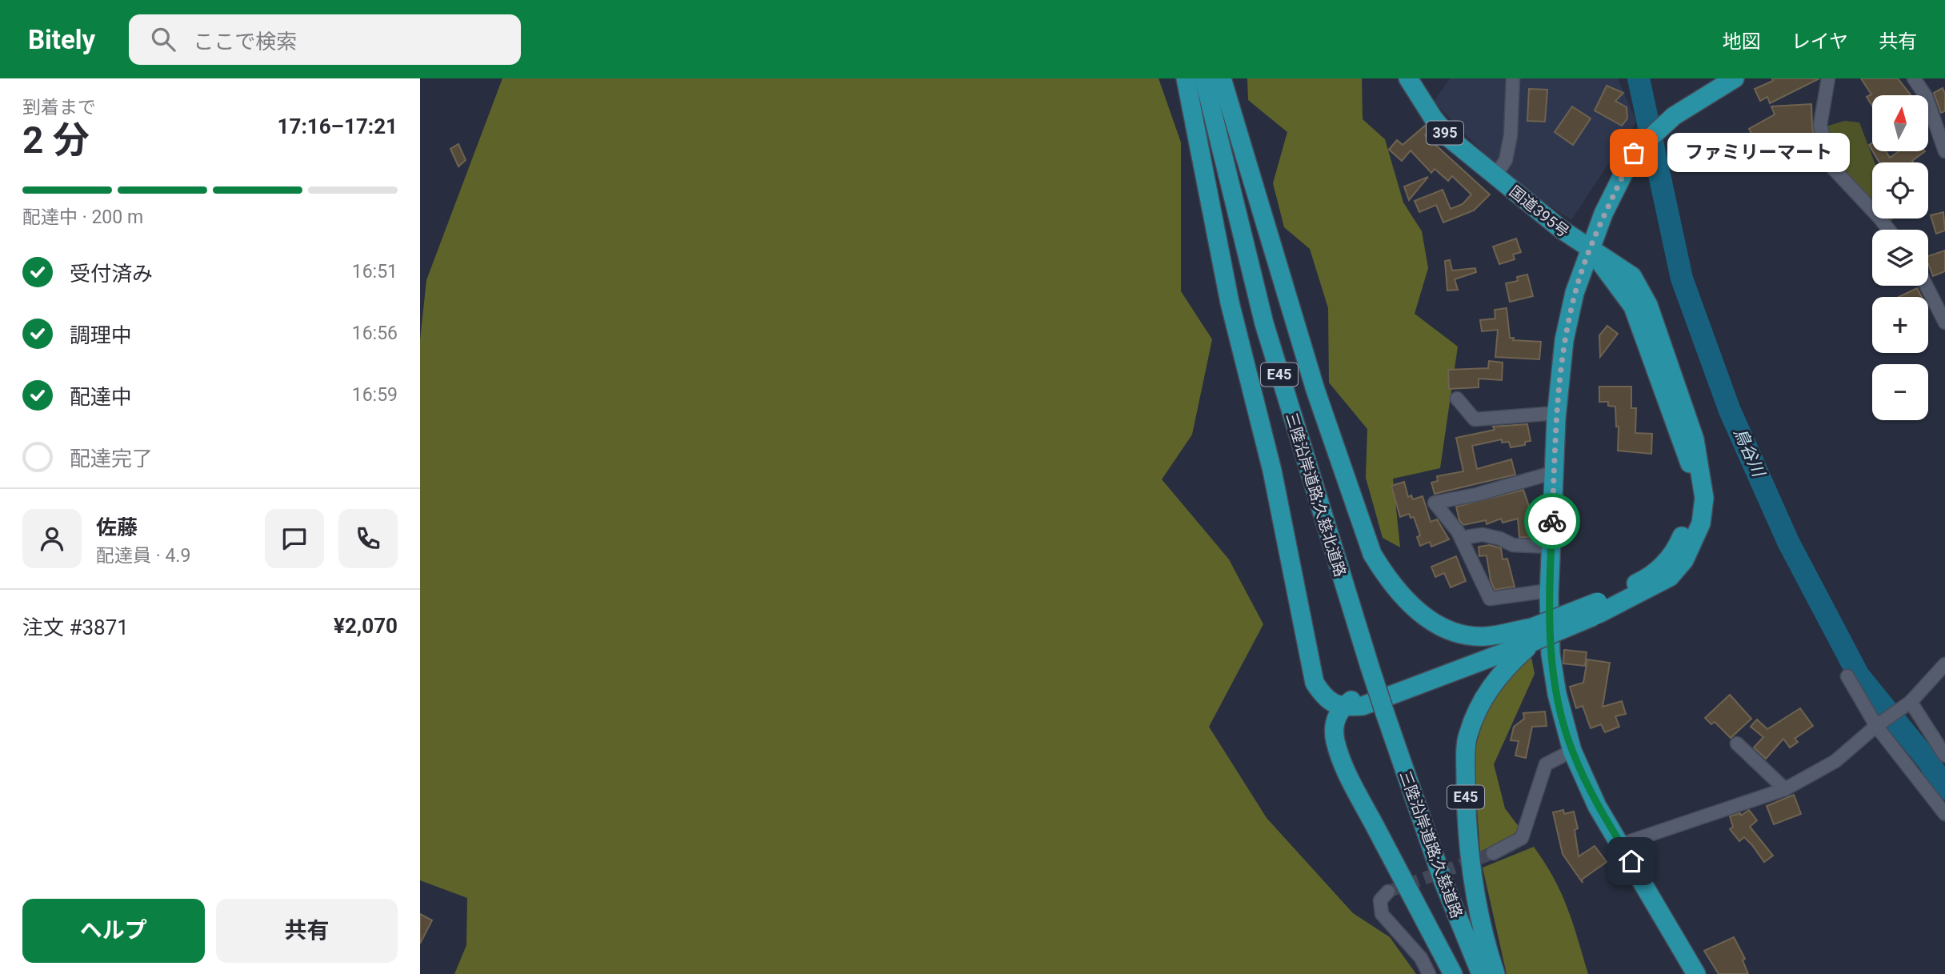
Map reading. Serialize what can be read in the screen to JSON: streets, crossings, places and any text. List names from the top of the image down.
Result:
{
  "streets": {
    "highway": [
      "395",
      "国道395号",
      "E45",
      "三陸沿岸道路;久慈北道路",
      "三陸沿岸道路;久慈道路"
    ]
  },
  "crossings": [
    ["国道395号", "E45"],
    ["三陸沿岸道路;久慈北道路", "三陸沿岸道路;久慈道路"]
  ],
  "water": ["鳥谷川"],
  "places": ["ファミリーマート"],
  "north": "top",
  "page": {
    "header": "Bitely",
    "search": "ここで検索",
    "nav": ["地図", "レイヤ", "共有"],
    "heading": ["2 分", "到着まで", "17:16–17:21"],
    "panel": [
      "佐藤",
      "配達員 · 4.9",
      "注文 #3871",
      "¥2,070"
    ],
    "map_buttons": ["+", "−"],
    "bubble": "ファミリーマート",
    "bar": "配達中 · 200 m",
    "list": [
      ["受付済み", "16:51"],
      ["調理中", "16:56"],
      ["配達中", "16:59"],
      "配達完了"
    ],
    "buttons": ["ヘルプ", "共有"]
  }
}
